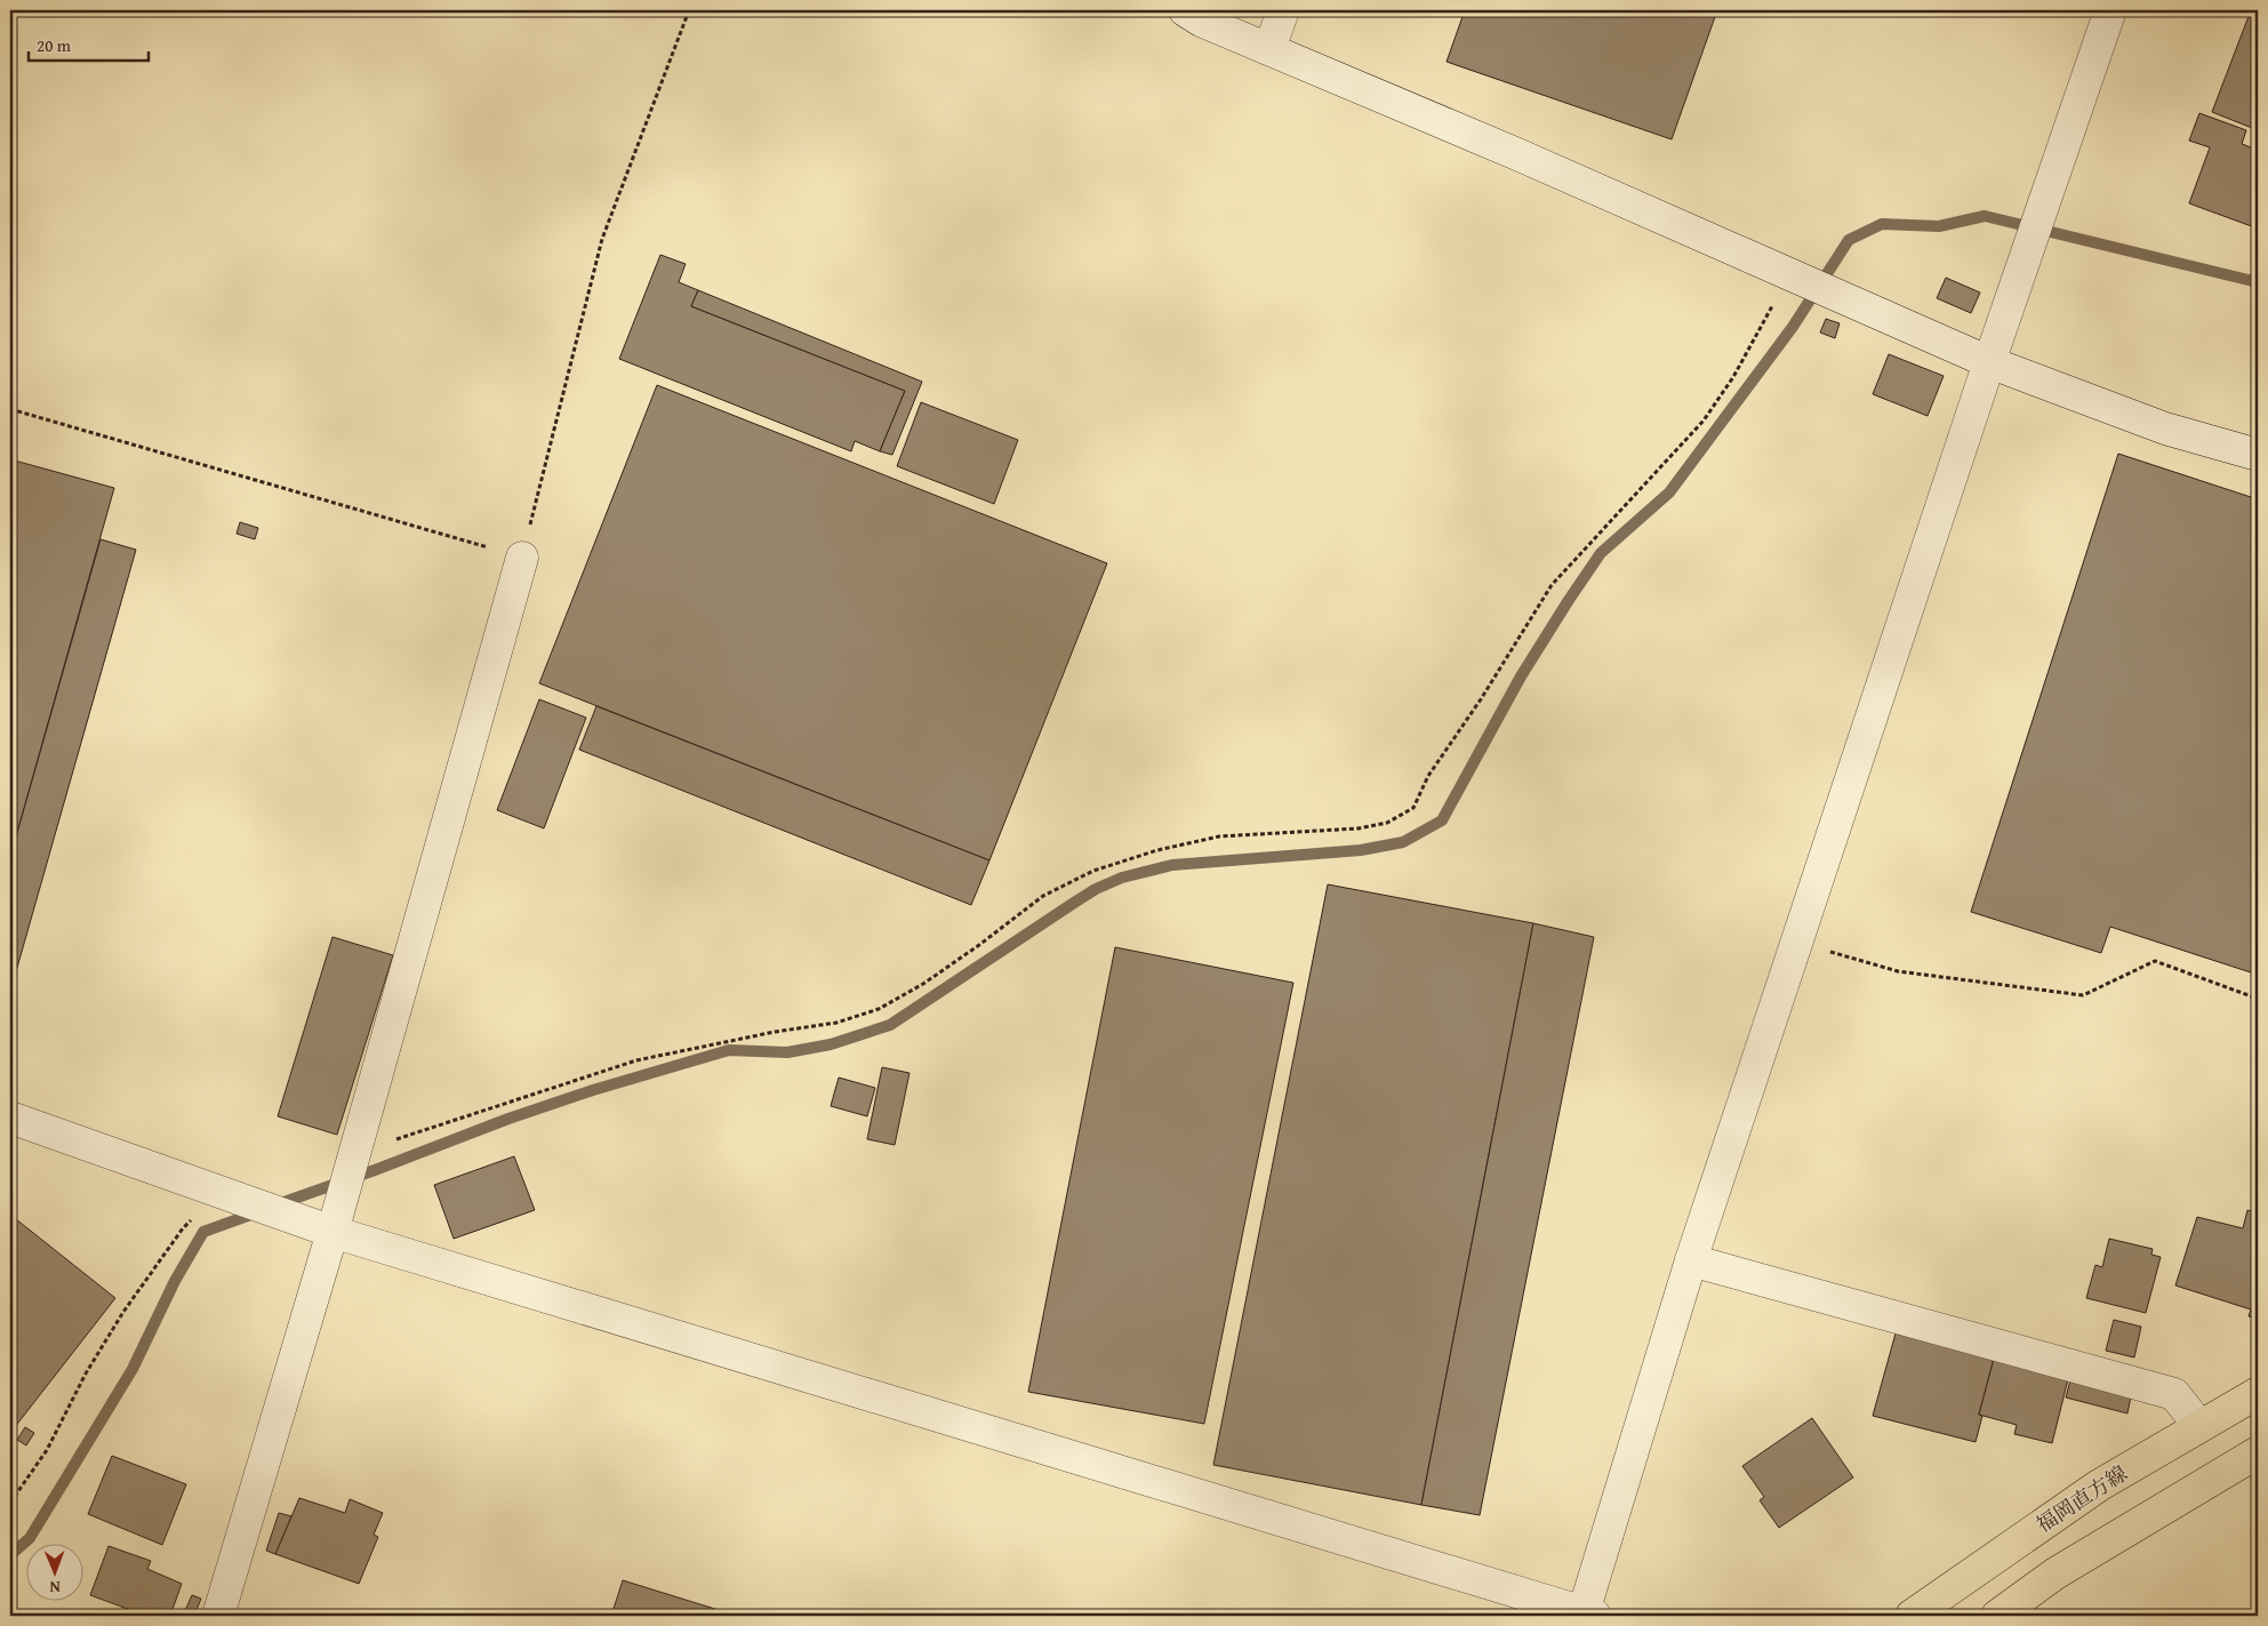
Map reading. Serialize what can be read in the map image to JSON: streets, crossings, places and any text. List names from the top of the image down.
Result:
{
  "streets": {
    "main road": ["福岡直方線"]
  },
  "scale_bar": "20 m",
  "north": "bottom"
}
